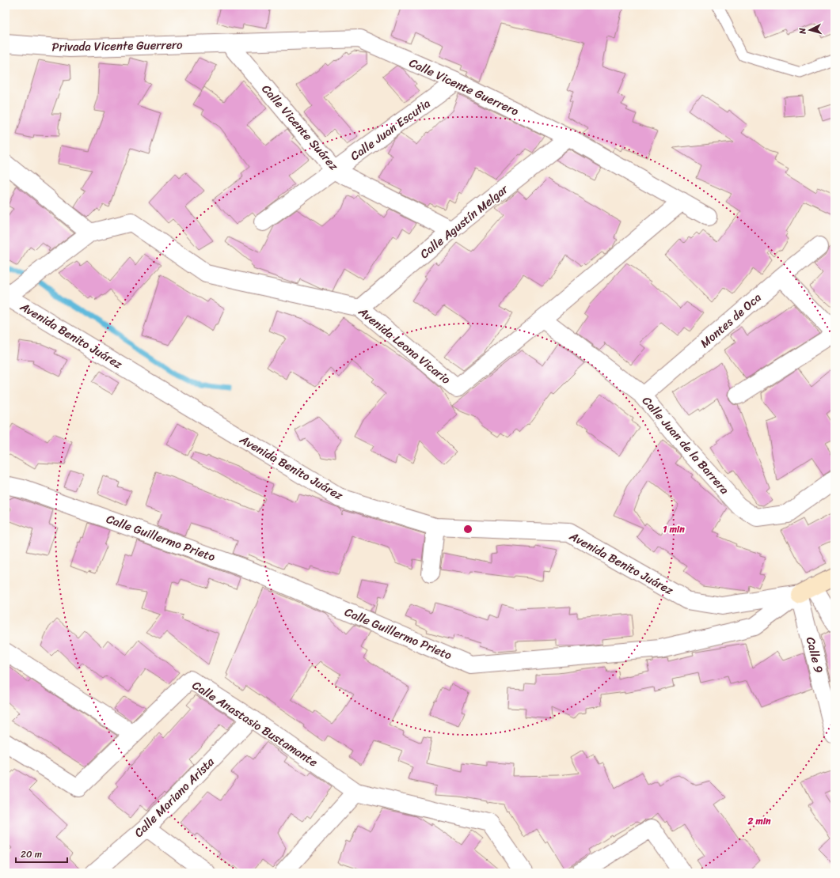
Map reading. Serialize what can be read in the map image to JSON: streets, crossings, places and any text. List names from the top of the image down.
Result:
{
  "streets": {
    "street": [
      "Privada Vicente Guerrero",
      "Calle Vicente Guerrero",
      "Calle Vicente Suárez",
      "Calle Juan Escutia",
      "Calle Agustín Melgar",
      "Montes de Oca",
      "Avenida Benito Juárez",
      "Avenida Leona Vicario",
      "Calle Juan de la Barrera",
      "Calle Guillermo Prieto",
      "Calle 9",
      "Calle Anastasio Bustamante",
      "Calle Mariano Arista"
    ]
  },
  "crossings": [
    ["Privada Vicente Guerrero", "Calle Vicente Guerrero"],
    ["Privada Vicente Guerrero", "Calle Vicente Suárez"],
    ["Calle Vicente Guerrero", "Calle Vicente Suárez"],
    ["Calle Vicente Guerrero", "Calle Juan Escutia"],
    ["Calle Vicente Guerrero", "Calle Agustín Melgar"],
    ["Calle Vicente Guerrero", "Avenida Leona Vicario"],
    ["Calle Vicente Suárez", "Calle Juan Escutia"],
    ["Calle Vicente Suárez", "Calle Agustín Melgar"],
    ["Calle Agustín Melgar", "Avenida Leona Vicario"],
    ["Montes de Oca", "Calle Juan de la Barrera"],
    ["Avenida Benito Juárez", "Avenida Leona Vicario"],
    ["Avenida Benito Juárez", "Calle Guillermo Prieto"],
    ["Avenida Benito Juárez", "Calle 9"],
    ["Avenida Leona Vicario", "Calle Juan de la Barrera"],
    ["Calle Guillermo Prieto", "Calle 9"],
    ["Calle Anastasio Bustamante", "Calle Mariano Arista"]
  ],
  "scale_bar": "20 m",
  "north": "left",
  "rings": ["1 min", "2 min"]
}
